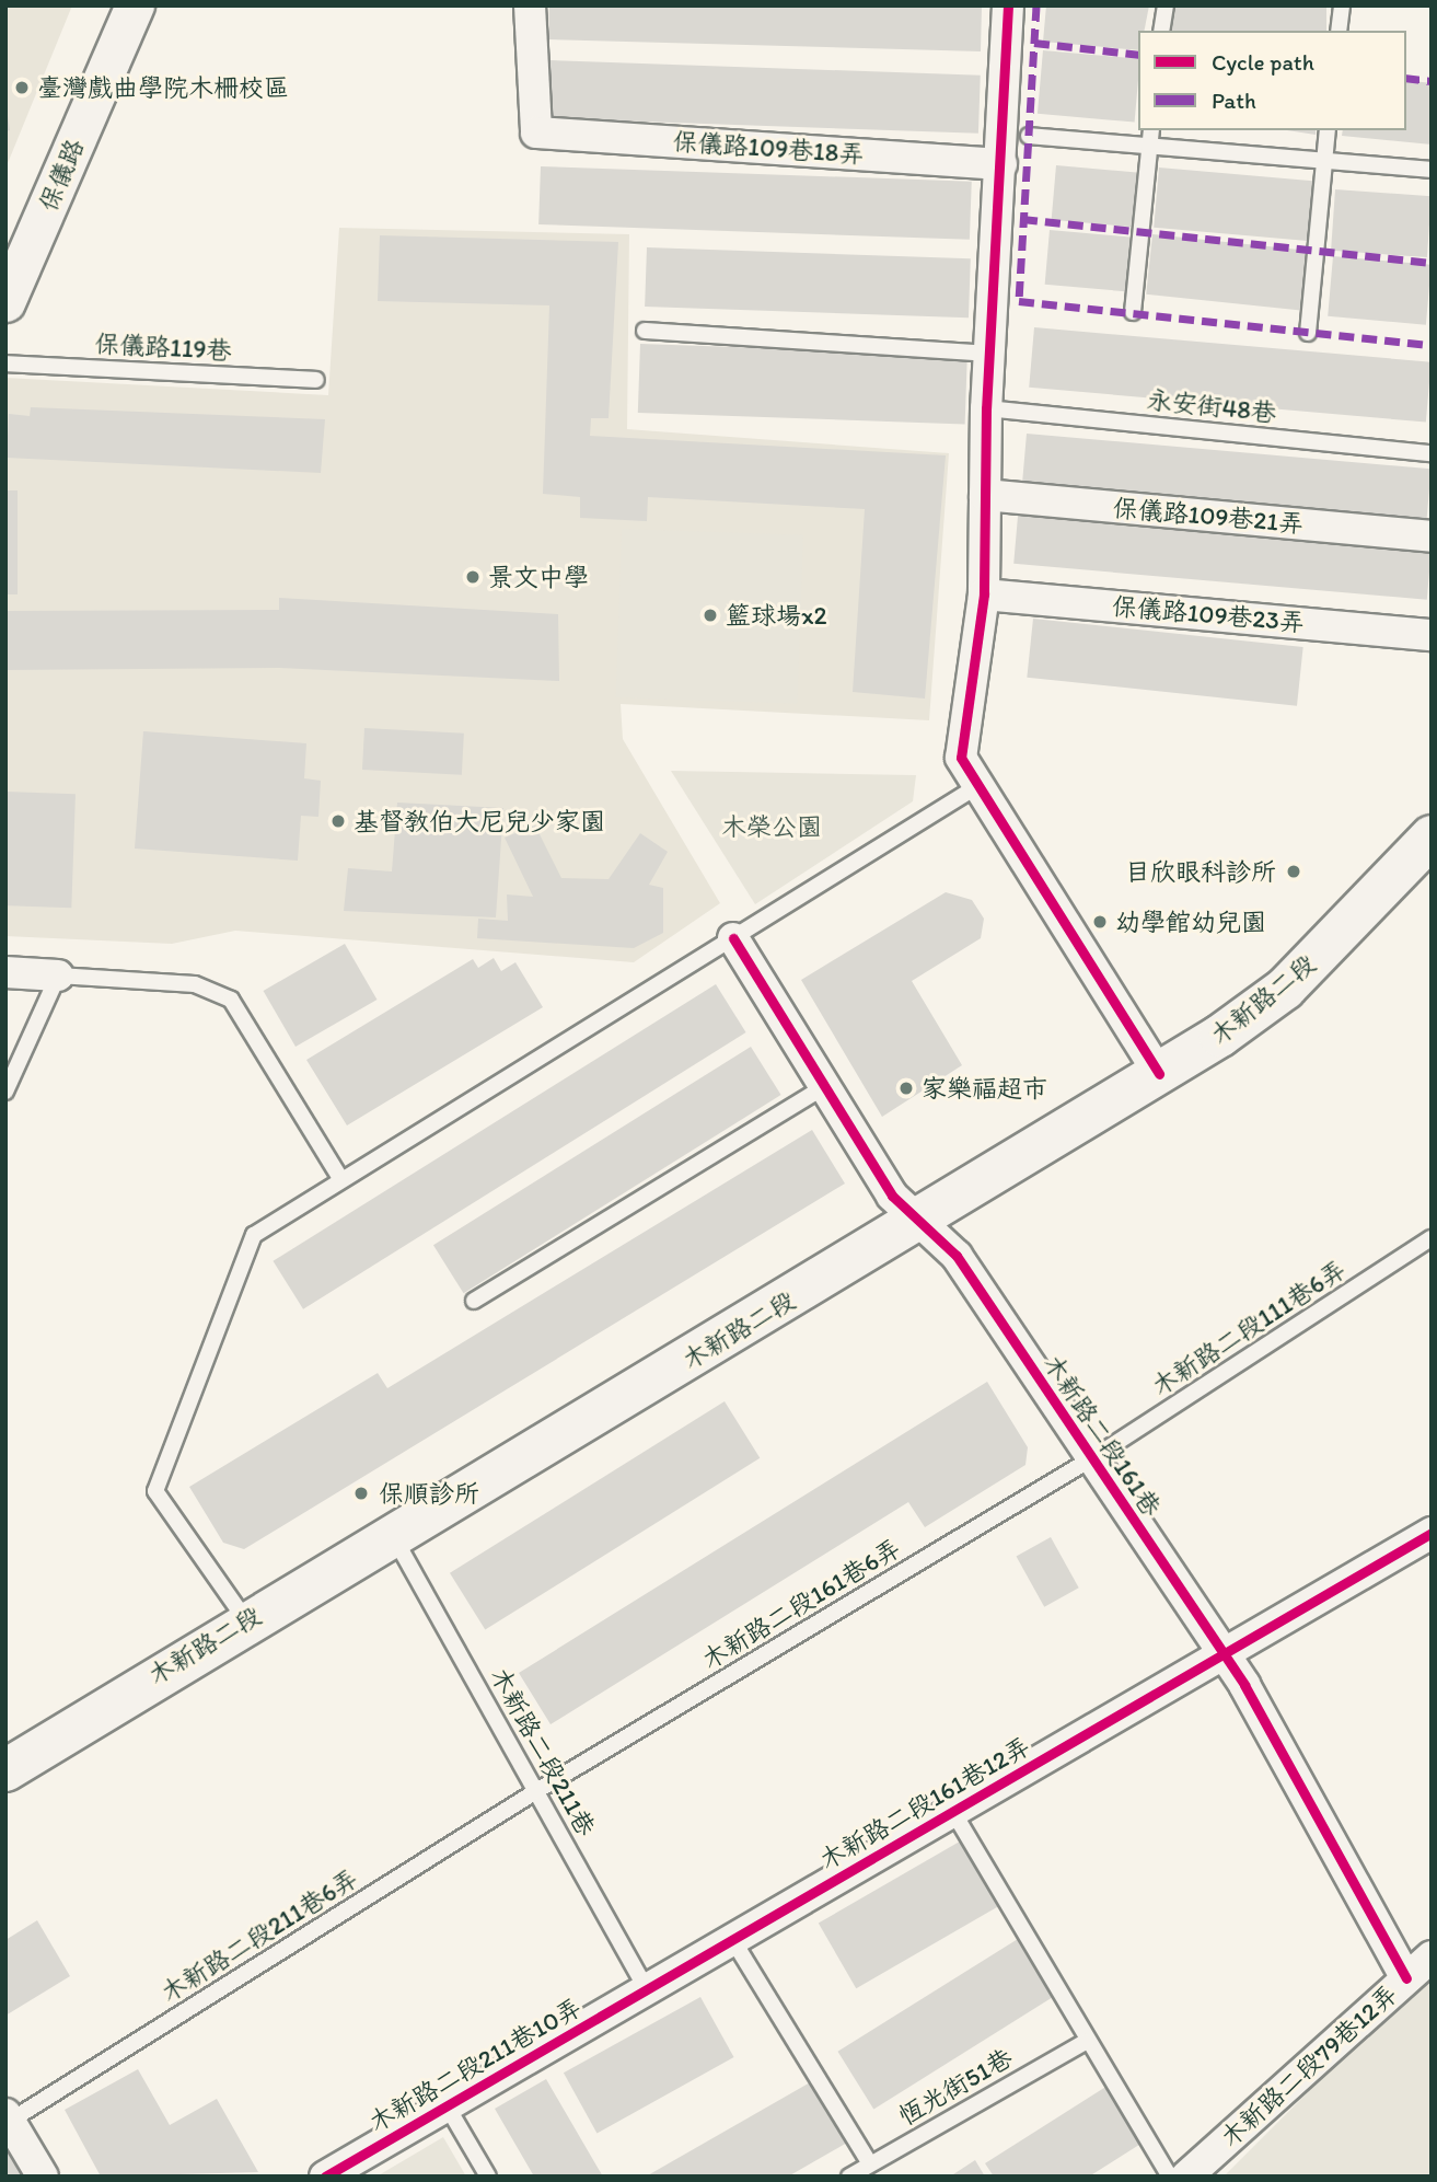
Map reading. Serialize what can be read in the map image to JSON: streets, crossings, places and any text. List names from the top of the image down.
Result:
{
  "streets": {
    "main road": ["木新路二段"],
    "street": [
      "保儀路109巷18弄",
      "保儀路",
      "保儀路109巷21弄",
      "保儀路109巷23弄",
      "木新路二段161巷",
      "木新路二段161巷12弄",
      "木新路二段211巷10弄",
      "木新路二段79巷12弄"
    ],
    "lane": [
      "保儀路119巷",
      "永安街48巷",
      "木新路二段111巷6弄",
      "木新路二段161巷6弄",
      "木新路二段211巷",
      "木新路二段211巷6弄",
      "恆光街51巷"
    ]
  },
  "crossings": [
    ["木新路二段", "木新路二段161巷"],
    ["木新路二段", "木新路二段211巷"],
    ["木新路二段111巷6弄", "木新路二段161巷"],
    ["木新路二段111巷6弄", "木新路二段161巷6弄"],
    ["木新路二段161巷", "木新路二段161巷6弄"],
    ["木新路二段161巷", "木新路二段161巷12弄"],
    ["木新路二段161巷", "木新路二段79巷12弄"],
    ["木新路二段161巷6弄", "木新路二段211巷"],
    ["木新路二段161巷6弄", "木新路二段211巷6弄"],
    ["木新路二段211巷", "木新路二段161巷12弄"],
    ["木新路二段211巷", "木新路二段211巷6弄"],
    ["木新路二段211巷", "木新路二段211巷10弄"],
    ["木新路二段161巷12弄", "木新路二段211巷10弄"]
  ],
  "parks": ["木榮公園"],
  "places": [
    "臺灣戲曲學院木柵校區",
    "景文中學",
    "籃球場x2",
    "基督教伯大尼兒少家園",
    "目欣眼科診所",
    "幼學館幼兒園",
    "家樂福超市",
    "保順診所"
  ],
  "legend": ["Cycle path", "Path"]
}
